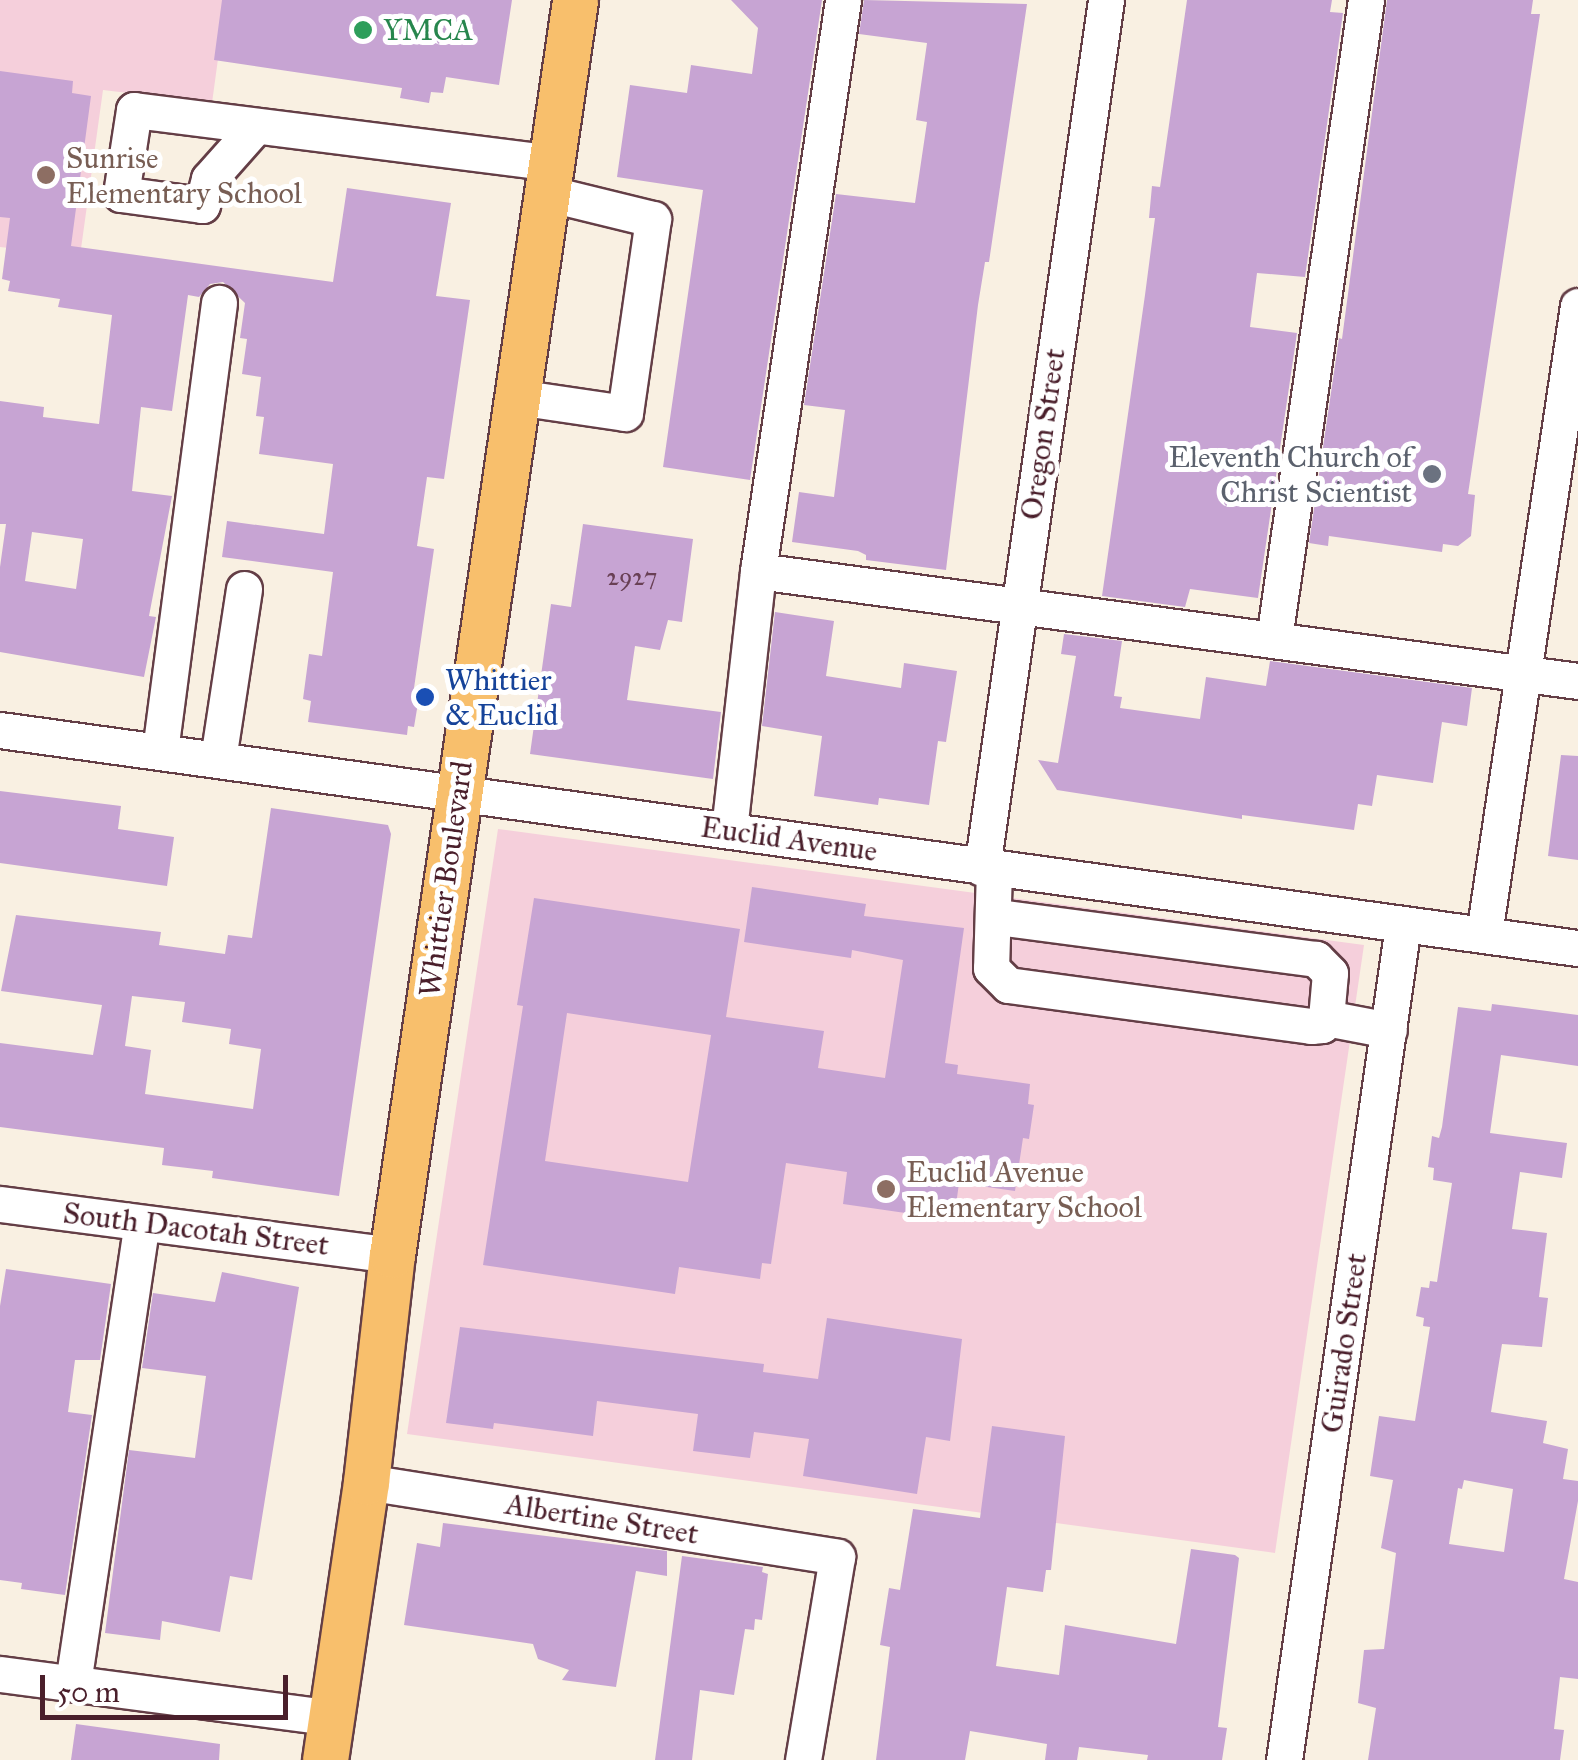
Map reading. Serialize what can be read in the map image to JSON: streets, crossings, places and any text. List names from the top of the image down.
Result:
{
  "streets": {
    "main road": ["Whittier Boulevard"],
    "street": [
      "Oregon Street",
      "Euclid Avenue",
      "South Dacotah Street",
      "Guirado Street",
      "Albertine Street"
    ]
  },
  "crossings": [
    ["Oregon Street", "Euclid Avenue"],
    ["Oregon Street", "Guirado Street"],
    ["Euclid Avenue", "Whittier Boulevard"],
    ["Euclid Avenue", "Guirado Street"],
    ["Whittier Boulevard", "South Dacotah Street"],
    ["Whittier Boulevard", "Albertine Street"]
  ],
  "places": [
    "YMCA",
    "Sunrise Elementary School",
    "Eleventh Church of Christ Scientist",
    "Whittier & Euclid",
    "Euclid Avenue Elementary School"
  ],
  "house_numbers": ["2927"],
  "scale_bar": "50 m"
}
